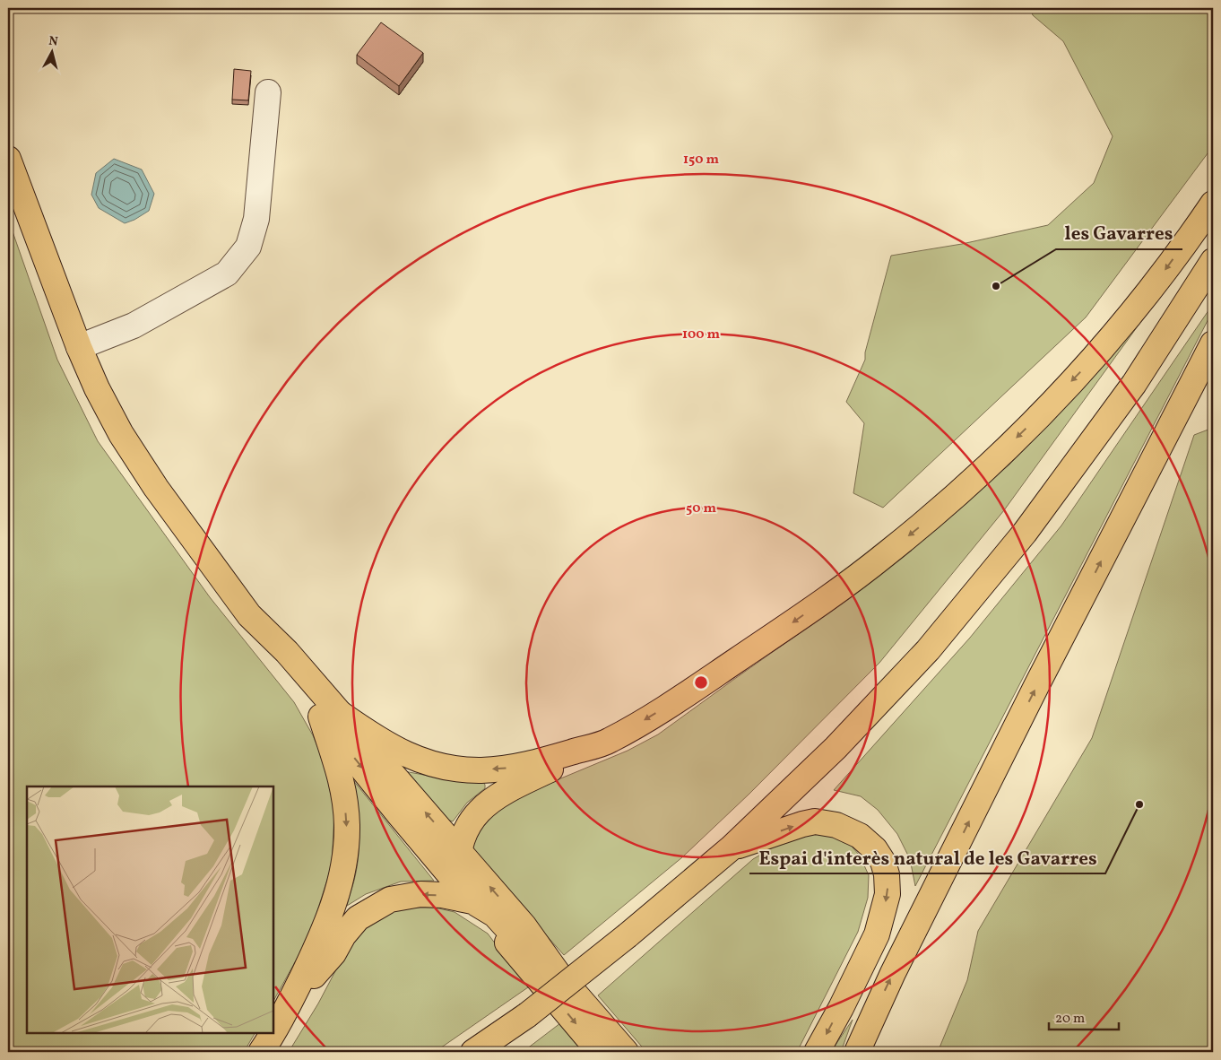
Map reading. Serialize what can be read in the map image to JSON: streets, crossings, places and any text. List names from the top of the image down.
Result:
{
  "places": ["les Gavarres", "Espai d'interès natural de les Gavarres"],
  "scale_bar": "20 m",
  "north": "top",
  "rings": ["150 m", "100 m", "50 m"]
}
